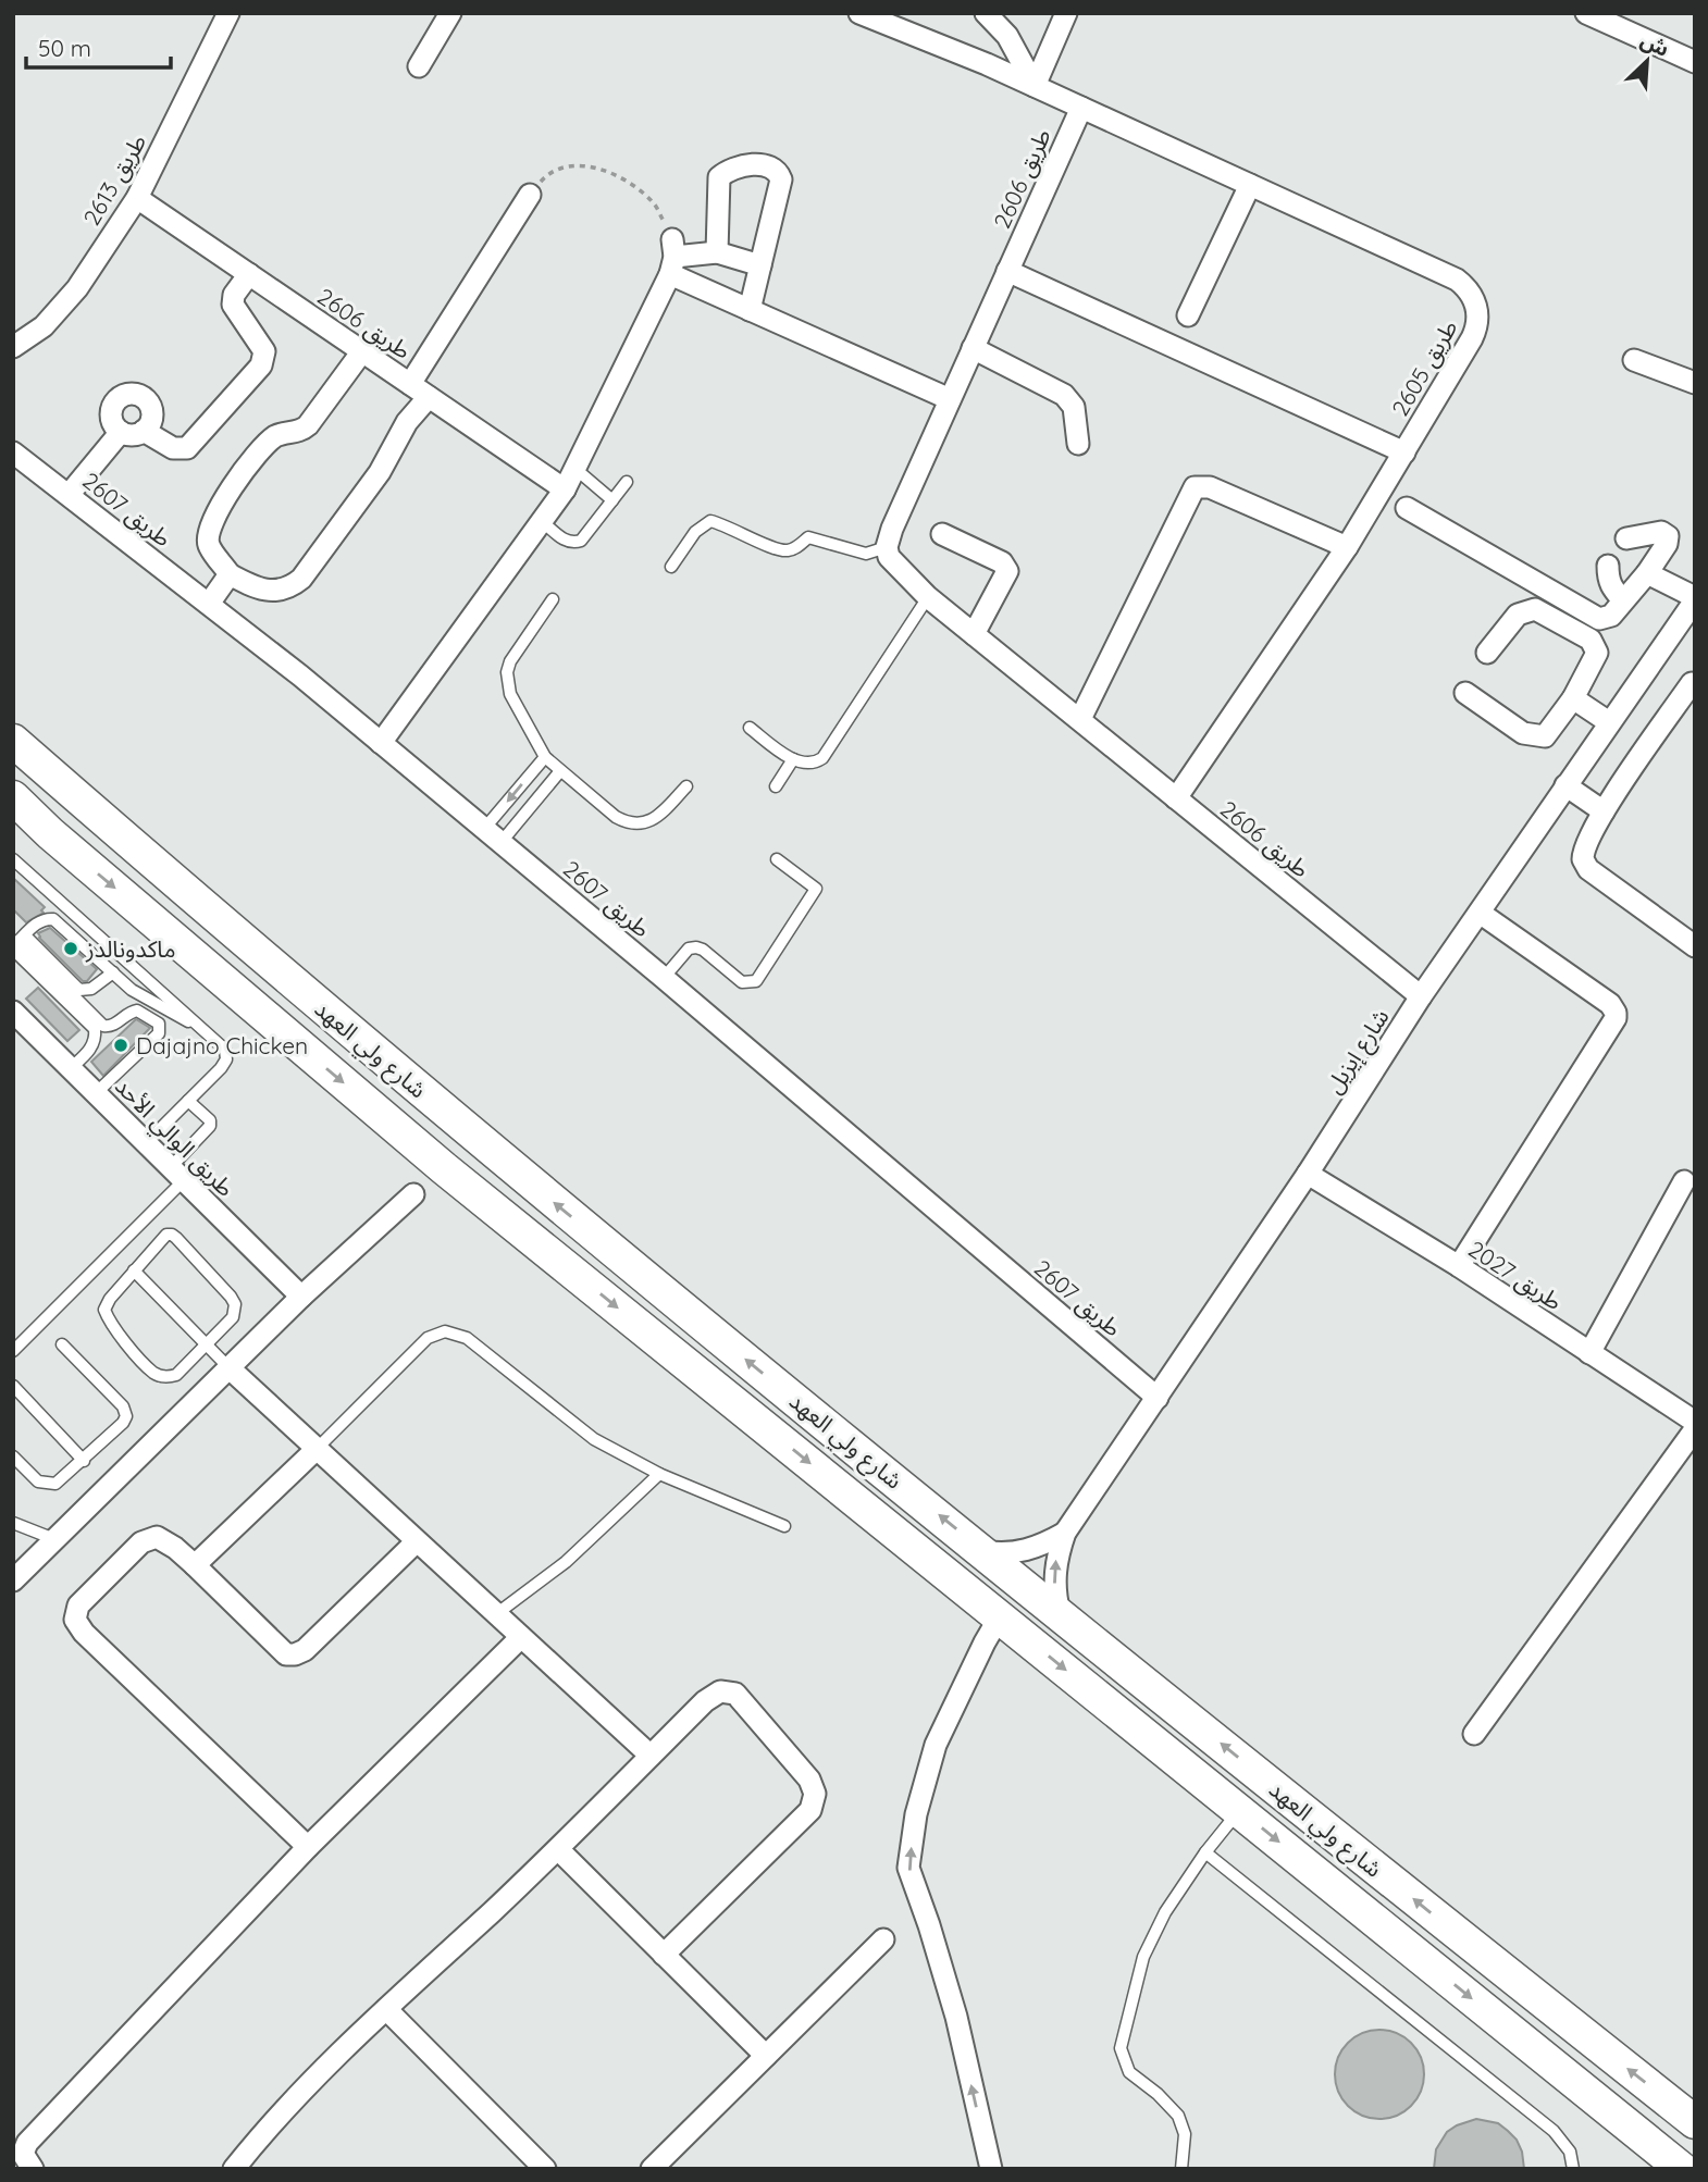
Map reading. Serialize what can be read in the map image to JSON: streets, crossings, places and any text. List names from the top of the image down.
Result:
{
  "streets": {
    "main road": ["شارع ولي العهد"],
    "street": [
      "طريق 2606",
      "طريق 2613",
      "طريق 2605",
      "طريق 2607",
      "شارع إيزيل",
      "طريق الوالي الأحد",
      "طريق 2027"
    ]
  },
  "crossings": [
    ["طريق 2606", "طريق 2613"],
    ["طريق 2606", "طريق 2605"],
    ["طريق 2606", "شارع إيزيل"],
    ["طريق 2607", "شارع إيزيل"],
    ["شارع ولي العهد", "شارع إيزيل"],
    ["شارع إيزيل", "طريق 2027"]
  ],
  "places": ["ماكدونالدز", "Dajajno Chicken"],
  "scale_bar": "50 m",
  "north": "top right"
}
